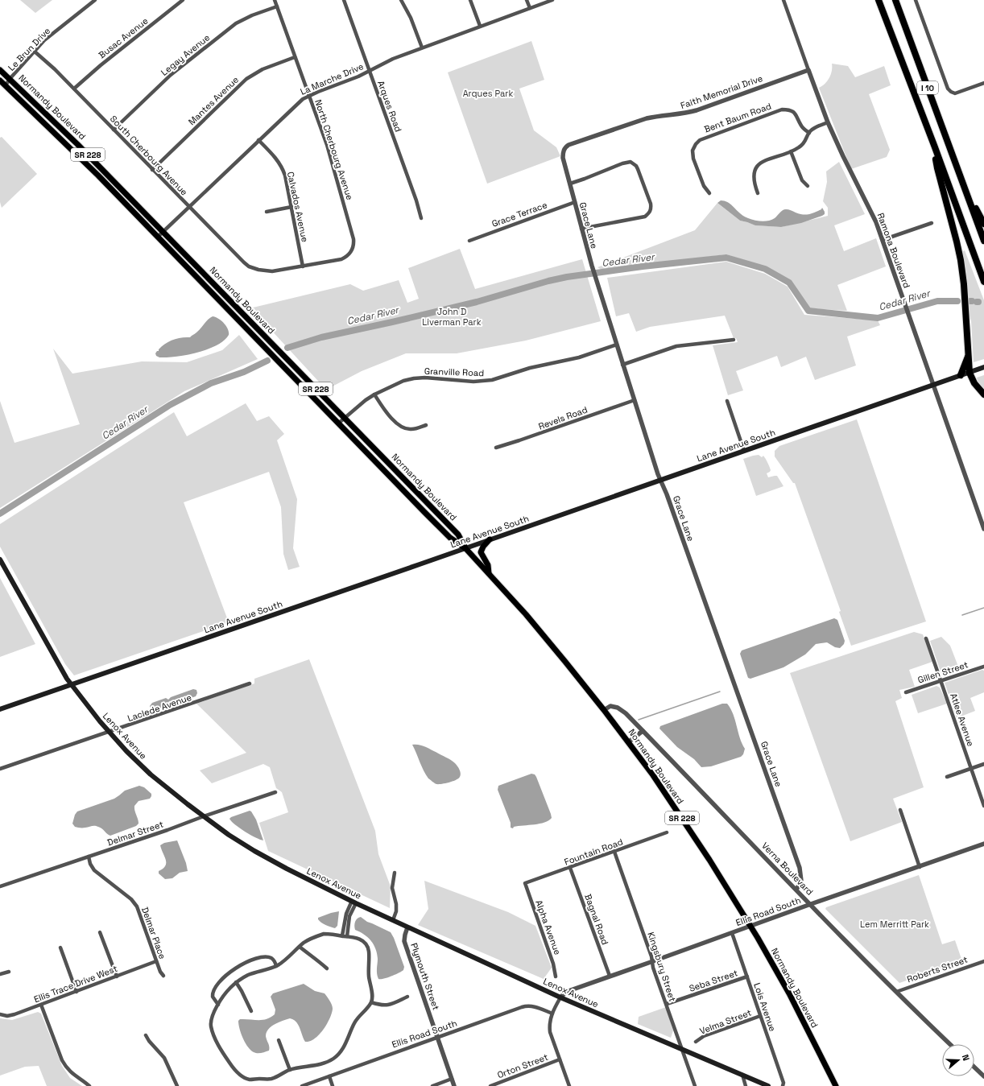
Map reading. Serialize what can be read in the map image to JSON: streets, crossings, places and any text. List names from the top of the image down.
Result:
{
  "streets": {
    "highway": ["I 10"],
    "main road": [
      "Normandy Boulevard",
      "SR 228",
      "Lane Avenue South",
      "Lenox Avenue"
    ],
    "street": [
      "Busac Avenue",
      "Le Brun Drive",
      "Legay Avenue",
      "La Marche Drive",
      "Faith Memorial Drive",
      "Mantes Avenue",
      "Arques Road",
      "Bent Baum Road",
      "North Cherbourg Avenue",
      "South Cherbourg Avenue",
      "Calvados Avenue",
      "Grace Terrace",
      "Grace Lane",
      "Ramona Boulevard",
      "Granville Road",
      "Revels Road",
      "Gillen Street",
      "Laclede Avenue",
      "Atlee Avenue",
      "Delmar Street",
      "Fountain Road",
      "Verna Boulevard",
      "Ellis Road South",
      "Bagnal Road",
      "Alpha Avenue",
      "Delmar Place",
      "Kingsbury Street",
      "Roberts Street",
      "Plymouth Street",
      "Seba Street",
      "Ellis Trace Drive West",
      "Lois Avenue",
      "Velma Street",
      "Orton Street"
    ]
  },
  "crossings": [
    ["Busac Avenue", "South Cherbourg Avenue"],
    ["Le Brun Drive", "Normandy Boulevard"],
    ["Le Brun Drive", "South Cherbourg Avenue"],
    ["Legay Avenue", "North Cherbourg Avenue"],
    ["Legay Avenue", "South Cherbourg Avenue"],
    ["La Marche Drive", "Arques Road"],
    ["La Marche Drive", "Normandy Boulevard"],
    ["La Marche Drive", "North Cherbourg Avenue"],
    ["La Marche Drive", "South Cherbourg Avenue"],
    ["La Marche Drive", "Calvados Avenue"],
    ["Faith Memorial Drive", "Grace Lane"],
    ["Faith Memorial Drive", "Ramona Boulevard"],
    ["Mantes Avenue", "North Cherbourg Avenue"],
    ["Mantes Avenue", "South Cherbourg Avenue"],
    ["Normandy Boulevard", "Granville Road"],
    ["Normandy Boulevard", "Lane Avenue South"],
    ["Normandy Boulevard", "Verna Boulevard"],
    ["Normandy Boulevard", "Ellis Road South"],
    ["North Cherbourg Avenue", "South Cherbourg Avenue"],
    ["North Cherbourg Avenue", "Calvados Avenue"],
    ["South Cherbourg Avenue", "Calvados Avenue"],
    ["Grace Terrace", "Grace Lane"],
    ["Grace Lane", "Granville Road"],
    ["Grace Lane", "Revels Road"],
    ["Grace Lane", "Lane Avenue South"],
    ["Grace Lane", "Verna Boulevard"],
    ["Ramona Boulevard", "Lane Avenue South"],
    ["Lane Avenue South", "Lenox Avenue"],
    ["Gillen Street", "Atlee Avenue"],
    ["Laclede Avenue", "Lenox Avenue"],
    ["Lenox Avenue", "Delmar Street"],
    ["Lenox Avenue", "Ellis Road South"],
    ["Lenox Avenue", "Kingsbury Street"],
    ["Lenox Avenue", "Plymouth Street"],
    ["Delmar Street", "Delmar Place"],
    ["Fountain Road", "Bagnal Road"],
    ["Fountain Road", "Alpha Avenue"],
    ["Fountain Road", "Kingsbury Street"],
    ["Verna Boulevard", "Ellis Road South"],
    ["Verna Boulevard", "Roberts Street"],
    ["Ellis Road South", "Bagnal Road"],
    ["Ellis Road South", "Kingsbury Street"],
    ["Ellis Road South", "Plymouth Street"],
    ["Ellis Road South", "Lois Avenue"],
    ["Delmar Place", "Ellis Trace Drive West"],
    ["Kingsbury Street", "Seba Street"],
    ["Seba Street", "Lois Avenue"],
    ["Lois Avenue", "Velma Street"]
  ],
  "water": ["Cedar River"],
  "parks": ["Arques Park", "John D Liverman Park", "Lem Merritt Park"],
  "north": "right"
}
